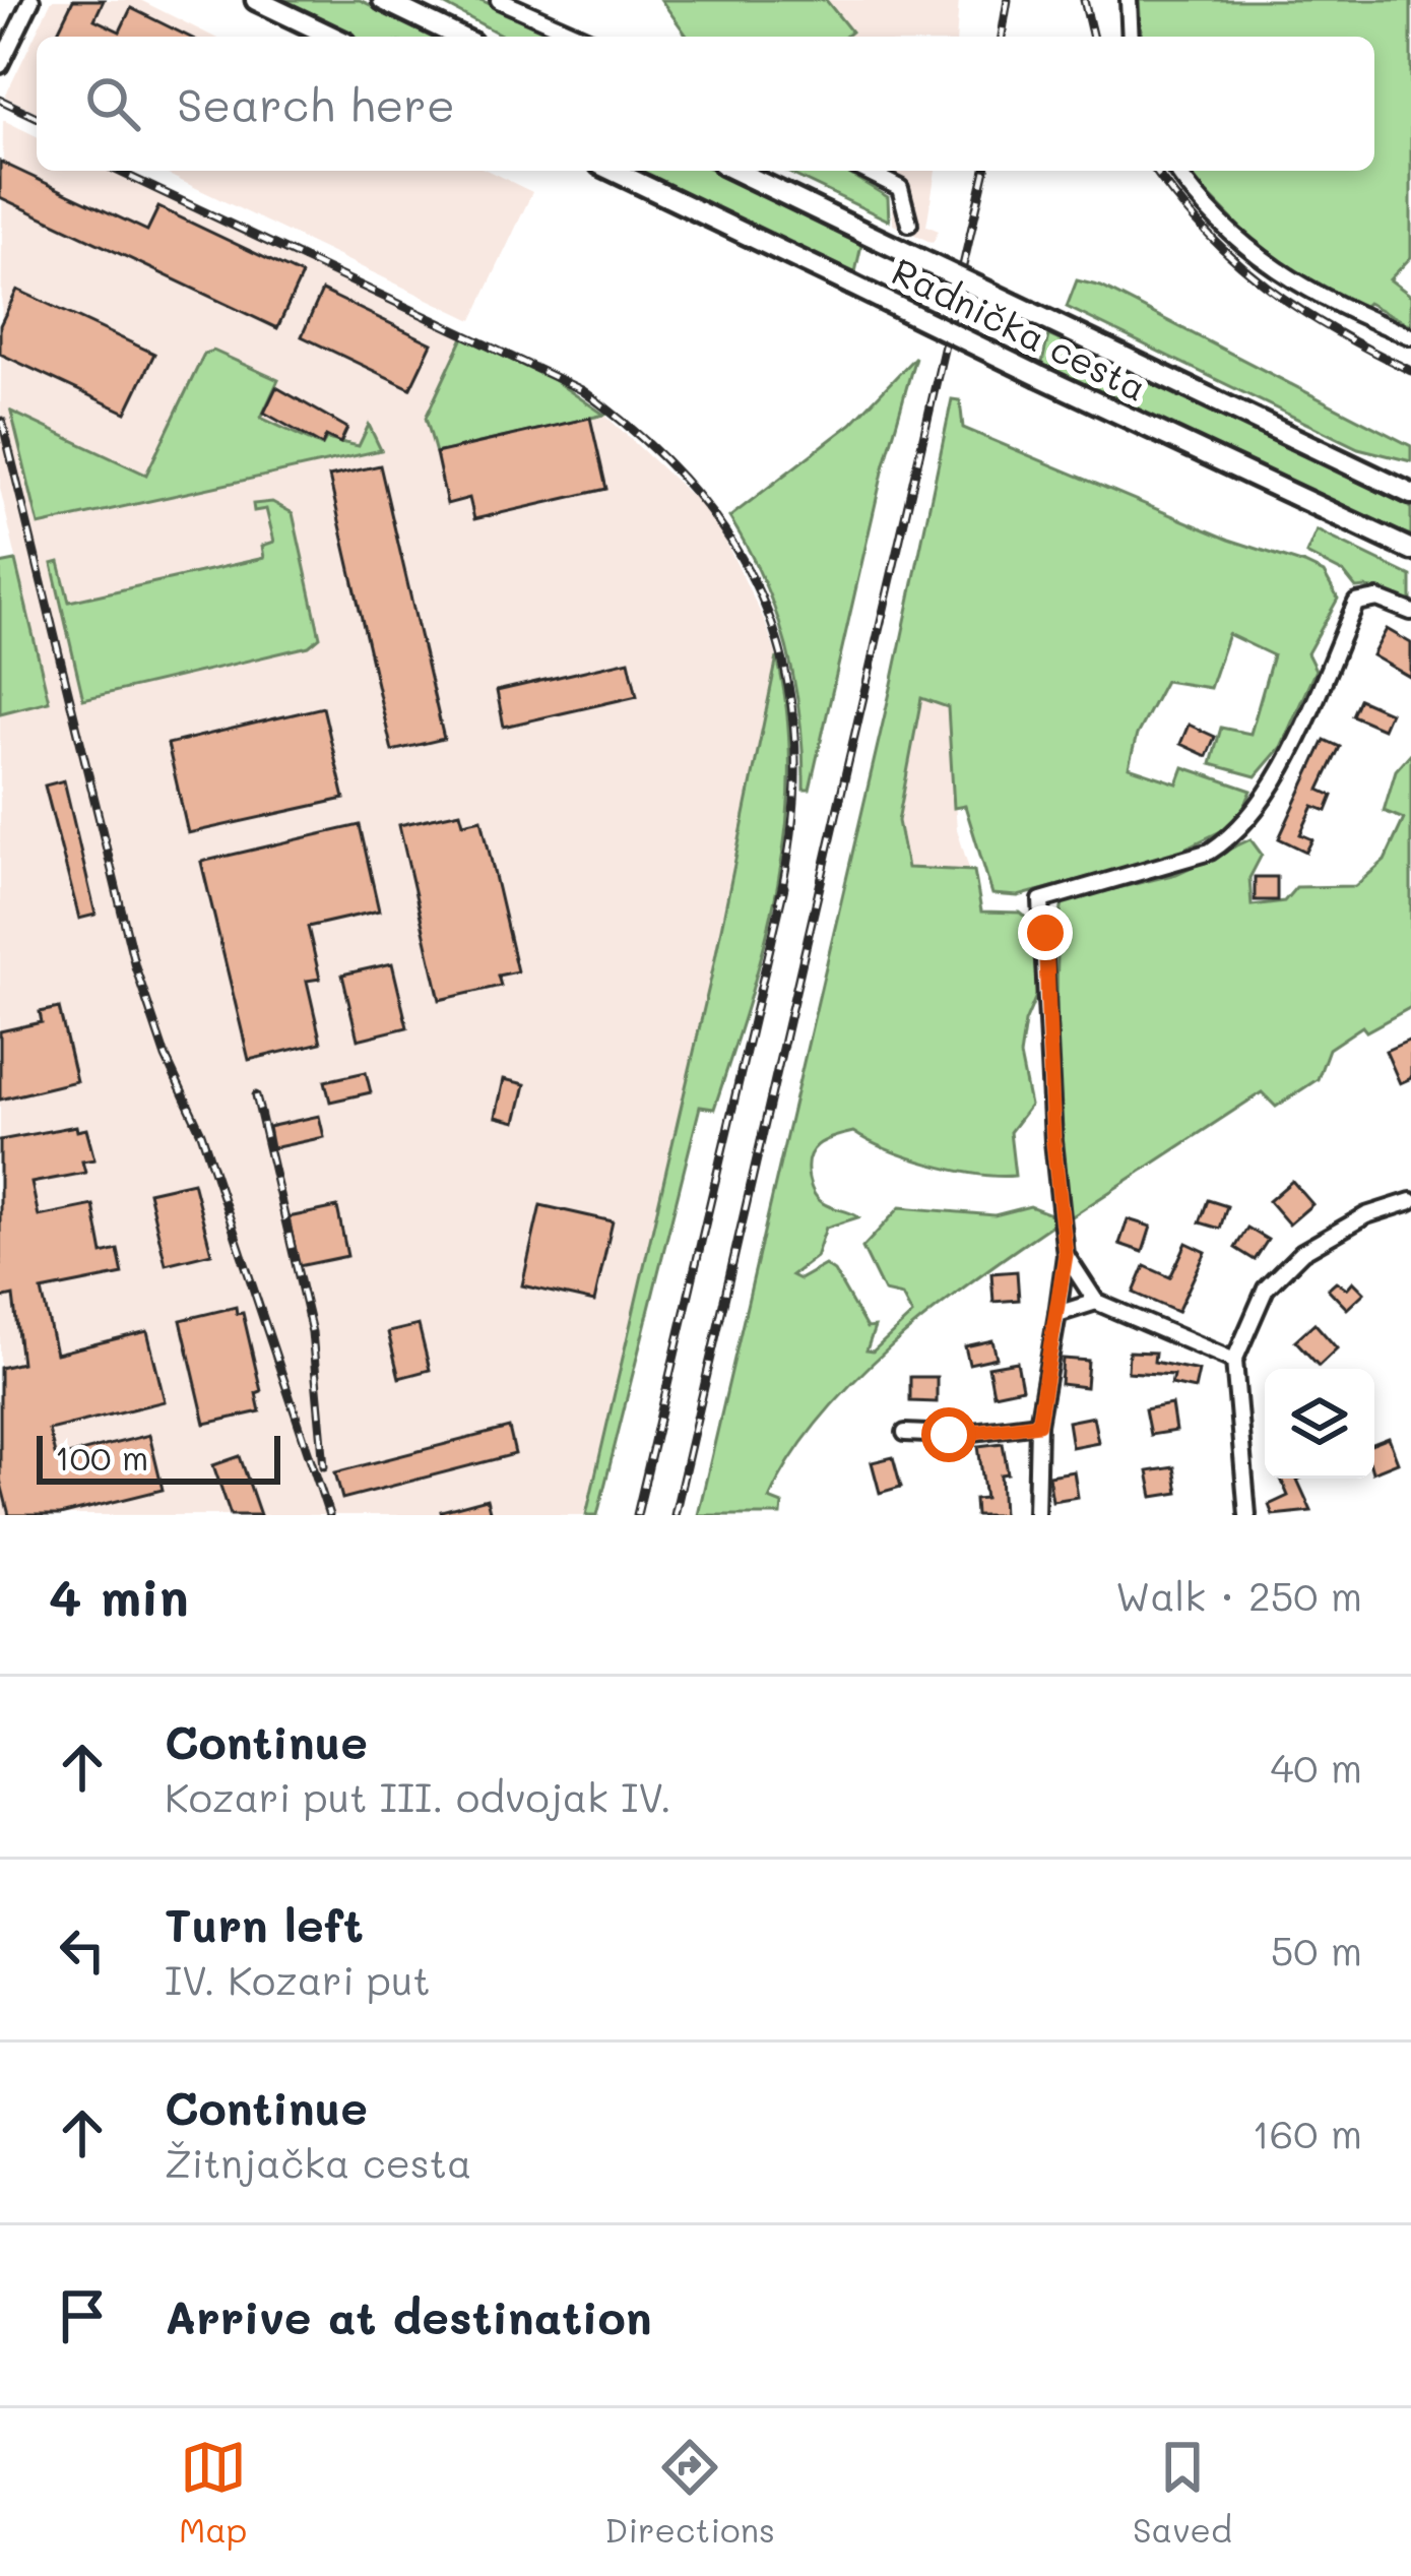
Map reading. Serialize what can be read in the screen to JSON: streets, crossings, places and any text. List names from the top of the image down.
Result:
{
  "streets": {
    "main road": ["Radnička cesta"]
  },
  "scale_bar": "100 m",
  "page": {
    "search": "Search here",
    "scale": "100 m",
    "heading": ["4 min", "Walk · 250 m"],
    "list": [
      ["Continue", "Kozari put III. odvojak IV.", "40 m"],
      ["Turn left", "IV. Kozari put", "50 m"],
      ["Continue", "Žitnjačka cesta", "160 m"],
      "Arrive at destination"
    ],
    "nav": ["Map", "Directions", "Saved"]
  }
}
